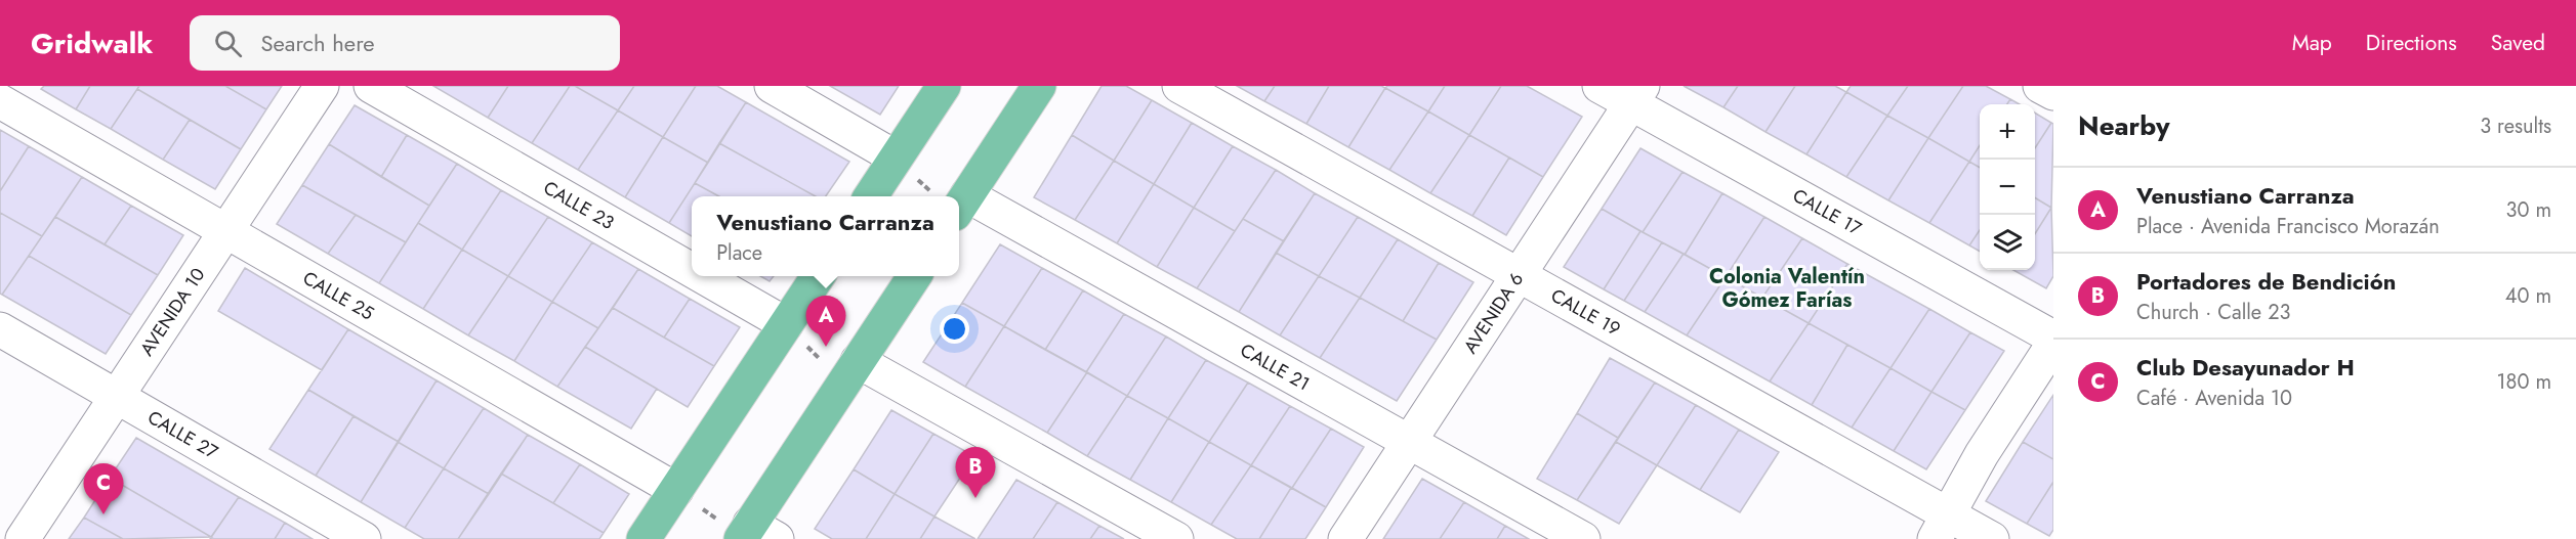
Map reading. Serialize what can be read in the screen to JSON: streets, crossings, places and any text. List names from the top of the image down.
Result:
{
  "streets": {
    "street": [
      "CALLE 23",
      "CALLE 17",
      "CALLE 25",
      "CALLE 19",
      "AVENIDA 10",
      "AVENIDA 6",
      "CALLE 21",
      "CALLE 27"
    ]
  },
  "crossings": [
    ["CALLE 17", "AVENIDA 6"],
    ["CALLE 25", "AVENIDA 10"],
    ["CALLE 19", "AVENIDA 6"],
    ["AVENIDA 10", "CALLE 27"],
    ["AVENIDA 6", "CALLE 21"]
  ],
  "districts": ["Colonia Valentín Gómez Farías"],
  "page": {
    "header": "Gridwalk",
    "search": "Search here",
    "nav": ["Map", "Directions", "Saved"],
    "heading": ["Nearby", "3 results"],
    "map_buttons": ["+", "−"],
    "list": [
      {
        "mark": "A",
        "name": "Venustiano Carranza",
        "note": "Place · Avenida Francisco Morazán",
        "value": "30 m"
      },
      {
        "mark": "B",
        "name": "Portadores de Bendición",
        "note": "Church · Calle 23",
        "value": "40 m"
      },
      {
        "mark": "C",
        "name": "Club Desayunador H",
        "note": "Café · Avenida 10",
        "value": "180 m"
      }
    ],
    "popup": ["Venustiano Carranza", "Place"],
    "pins": ["A", "B", "C"]
  }
}
